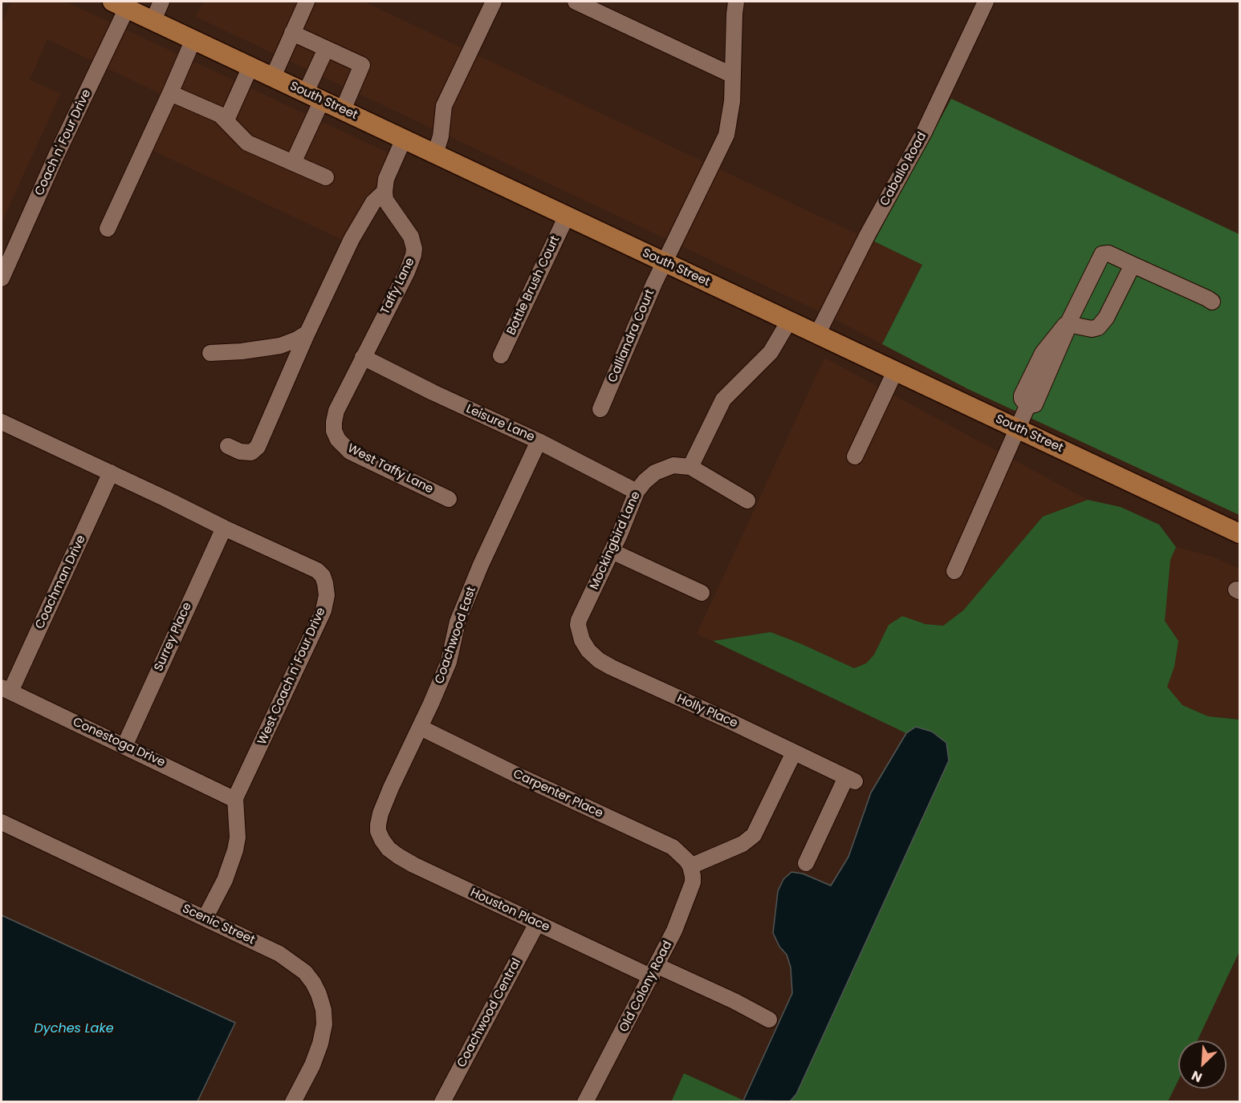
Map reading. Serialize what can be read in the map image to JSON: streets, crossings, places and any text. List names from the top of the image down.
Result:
{
  "streets": {
    "main road": ["South Street"],
    "street": [
      "Coach n' Four Drive",
      "Caballo Road",
      "Bottle Brush Court",
      "Taffy Lane",
      "Calliandra Court",
      "Leisure Lane",
      "West Taffy Lane",
      "Mockingbird Lane",
      "Coachman Drive",
      "Coachwood East",
      "Surrey Place",
      "West Coach n' Four Drive",
      "Holly Place",
      "Conestoga Drive",
      "Carpenter Place",
      "Houston Place",
      "Scenic Street",
      "Old Colony Road",
      "Coachwood Central"
    ]
  },
  "crossings": [
    ["South Street", "Coach n' Four Drive"],
    ["South Street", "Caballo Road"],
    ["South Street", "Bottle Brush Court"],
    ["South Street", "Calliandra Court"],
    ["Taffy Lane", "Leisure Lane"],
    ["Taffy Lane", "West Taffy Lane"],
    ["Leisure Lane", "Mockingbird Lane"],
    ["Leisure Lane", "Coachwood East"],
    ["Mockingbird Lane", "Holly Place"],
    ["Coachman Drive", "West Coach n' Four Drive"],
    ["Coachman Drive", "Conestoga Drive"],
    ["Coachwood East", "Carpenter Place"],
    ["Coachwood East", "Houston Place"],
    ["Surrey Place", "West Coach n' Four Drive"],
    ["Surrey Place", "Conestoga Drive"],
    ["West Coach n' Four Drive", "Conestoga Drive"],
    ["West Coach n' Four Drive", "Scenic Street"],
    ["Carpenter Place", "Old Colony Road"],
    ["Houston Place", "Old Colony Road"],
    ["Houston Place", "Coachwood Central"]
  ],
  "water": ["Dyches Lake"],
  "north": "bottom left"
}
